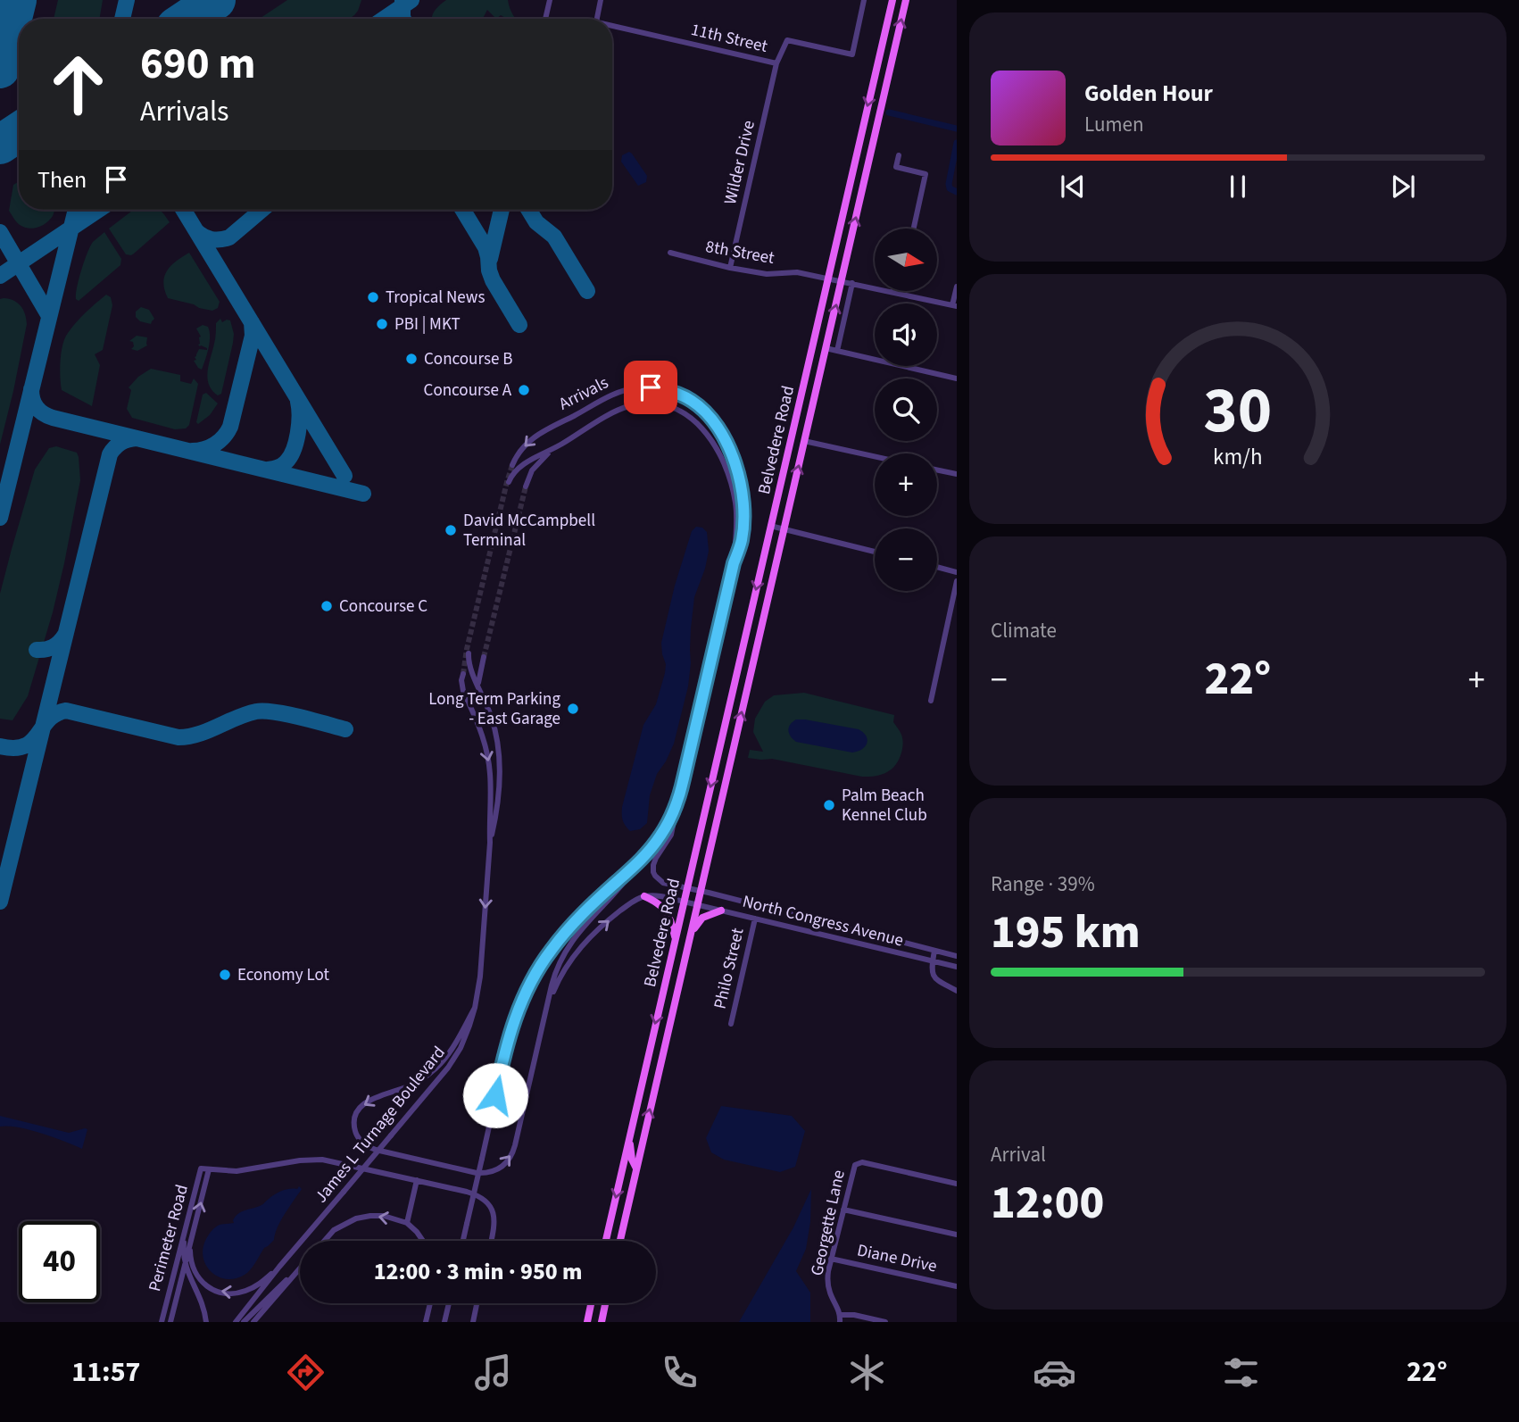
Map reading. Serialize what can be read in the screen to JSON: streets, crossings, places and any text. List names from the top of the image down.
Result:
{
  "streets": {
    "main road": ["Belvedere Road"],
    "street": [
      "11th Street",
      "Wilder Drive",
      "8th Street",
      "Arrivals",
      "North Congress Avenue",
      "Philo Street",
      "James L Turnage Boulevard",
      "Georgette Lane",
      "Perimeter Road",
      "Diane Drive"
    ]
  },
  "crossings": [
    ["11th Street", "Wilder Drive"],
    ["Wilder Drive", "8th Street"],
    ["8th Street", "Belvedere Road"],
    ["Belvedere Road", "North Congress Avenue"],
    ["North Congress Avenue", "Philo Street"],
    ["Georgette Lane", "Diane Drive"]
  ],
  "places": [
    "Tropical News",
    "PBI | MKT",
    "Concourse B",
    "Concourse A",
    "David McCampbell Terminal",
    "Concourse C",
    "Long Term Parking - East Garage",
    "Palm Beach Kennel Club",
    "Economy Lot"
  ],
  "north": "right",
  "page": {
    "turn": ["690 m", "Arrivals"],
    "song": ["Golden Hour", "Lumen"],
    "then": "Then",
    "map_buttons": ["+", "−"],
    "tile": [
      "Climate",
      ["Range · 39%", "195 km"],
      ["Arrival", "12:00"]
    ],
    "heat": ["−", "22°", "+"],
    "limit": "40",
    "trip": "12:00 · 3 min · 950 m",
    "tabs": ["11:57", "22°"],
    "gauge": ["30", "km/h"]
  }
}
